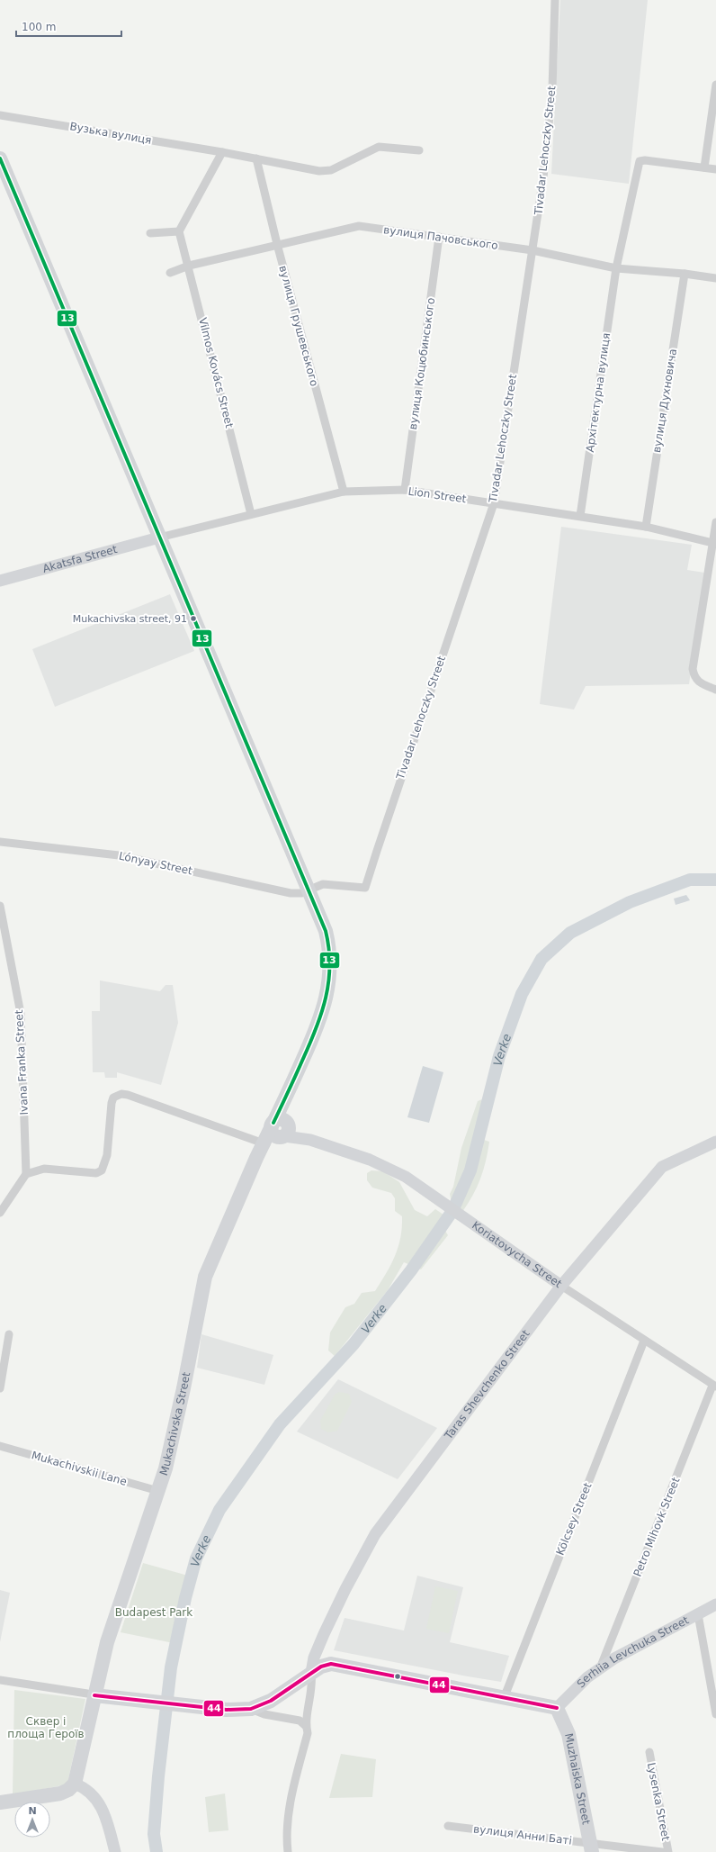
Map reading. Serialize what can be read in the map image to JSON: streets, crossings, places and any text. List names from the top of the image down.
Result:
{
  "streets": {
    "highway": ["Mukachivska Street", "Muzhaiska Street"],
    "street": [
      "Вузька вулиця",
      "Tivadar Lehoczky Street",
      "вулиця Пачовського",
      "вулиця Грушевського",
      "вулиця Коцюбинського",
      "Vilmos Kovács Street",
      "Архітектурна вулиця",
      "вулиця Духновича",
      "Lion Street",
      "Akatsfa Street",
      "Lónyay Street",
      "Ivana Franka Street",
      "Koriatovycha Street",
      "Taras Shevchenko Street",
      "Mukachivskii Lane",
      "Kölcsey Street",
      "Petro Mihovk Street",
      "Serhiia Levchuka Street",
      "Lysenka Street",
      "вулиця Анни Баті"
    ]
  },
  "crossings": [
    ["Вузька вулиця", "вулиця Грушевського"],
    ["Tivadar Lehoczky Street", "вулиця Пачовського"],
    ["Tivadar Lehoczky Street", "Lion Street"],
    ["Tivadar Lehoczky Street", "Lónyay Street"],
    ["вулиця Пачовського", "вулиця Грушевського"],
    ["вулиця Пачовського", "вулиця Коцюбинського"],
    ["вулиця Пачовського", "Vilmos Kovács Street"],
    ["вулиця Пачовського", "Архітектурна вулиця"],
    ["вулиця Пачовського", "вулиця Духновича"],
    ["вулиця Грушевського", "Lion Street"],
    ["вулиця Коцюбинського", "Lion Street"],
    ["Vilmos Kovács Street", "Lion Street"],
    ["Архітектурна вулиця", "Lion Street"],
    ["вулиця Духновича", "Lion Street"],
    ["Lion Street", "Akatsfa Street"],
    ["Koriatovycha Street", "Taras Shevchenko Street"],
    ["Koriatovycha Street", "Mukachivska Street"],
    ["Koriatovycha Street", "Kölcsey Street"],
    ["Koriatovycha Street", "Petro Mihovk Street"],
    ["Mukachivska Street", "Mukachivskii Lane"],
    ["Petro Mihovk Street", "Serhiia Levchuka Street"],
    ["Serhiia Levchuka Street", "Muzhaiska Street"],
    ["Muzhaiska Street", "вулиця Анни Баті"]
  ],
  "water": ["Verke"],
  "parks": ["Budapest Park", "Сквер і площа Героїв"],
  "places": ["Mukachivska street, 91"],
  "lines": ["transit line 13", "transit line 44"],
  "scale_bar": "100 m",
  "north": "top"
}
